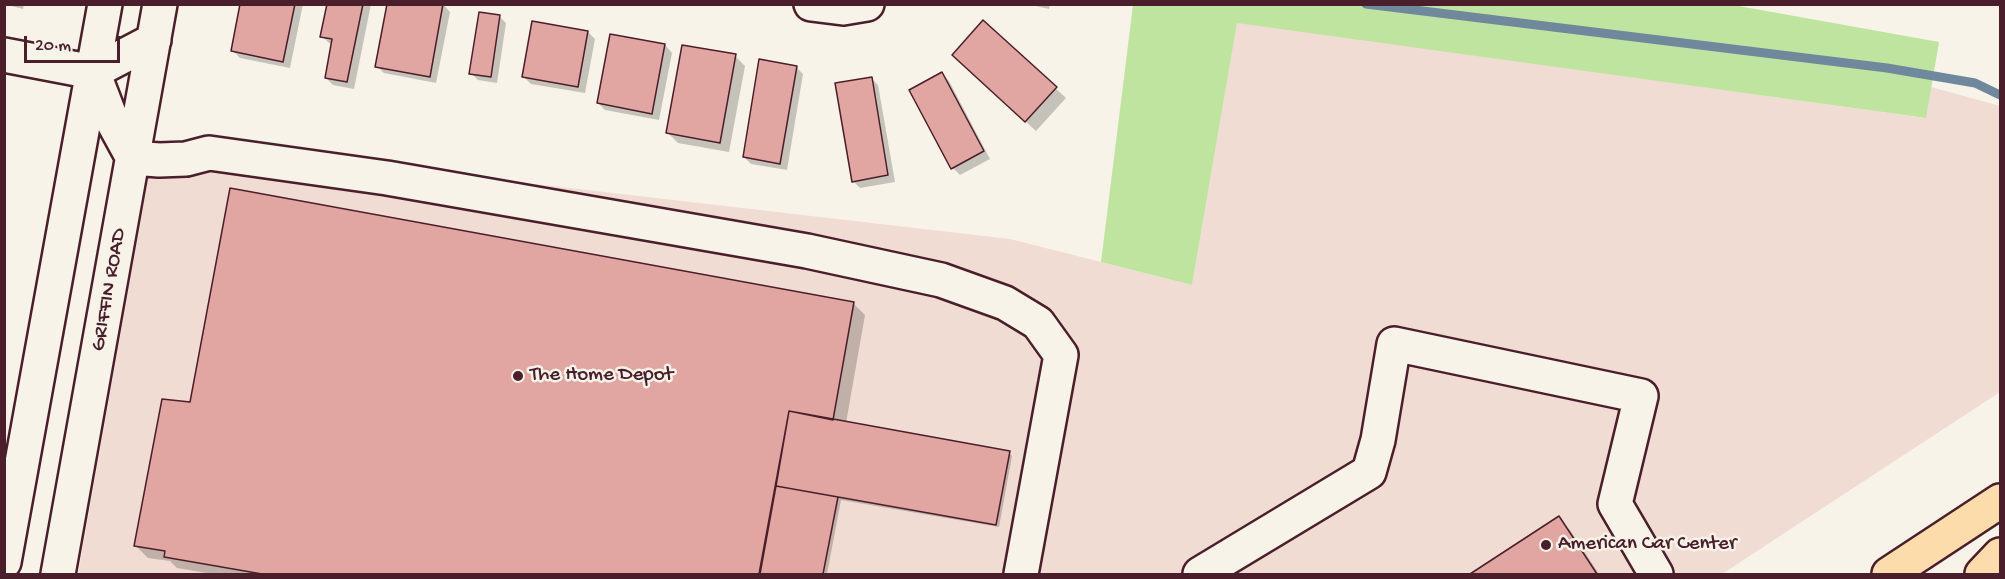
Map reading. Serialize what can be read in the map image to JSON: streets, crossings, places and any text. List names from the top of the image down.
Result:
{
  "streets": {
    "street": ["GRIFFIN ROAD"]
  },
  "places": ["The Home Depot", "American Car Center"],
  "scale_bar": "20 m"
}
